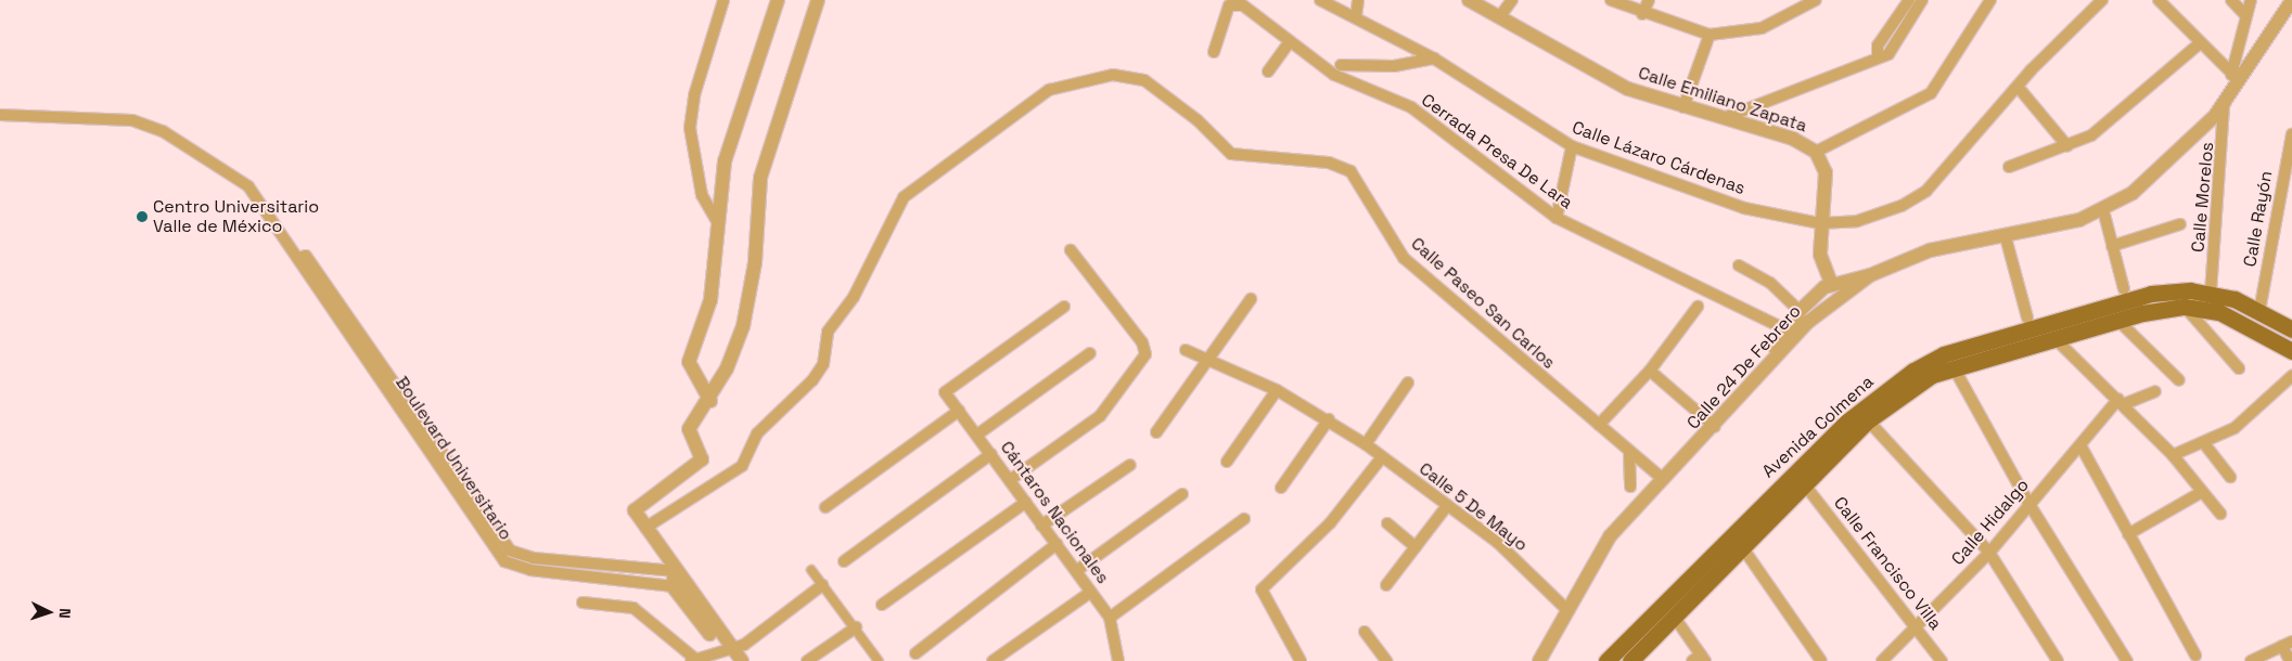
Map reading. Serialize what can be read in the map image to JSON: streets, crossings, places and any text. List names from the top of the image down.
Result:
{
  "streets": {
    "main road": ["Avenida Colmena"],
    "street": [
      "Calle Emiliano Zapata",
      "Cerrada Presa De Lara",
      "Calle Lázaro Cárdenas",
      "Calle Morelos",
      "Calle Rayón",
      "Calle Paseo San Carlos",
      "Calle 24 De Febrero",
      "Boulevard Universitario",
      "Calle 5 De Mayo",
      "Cántaros Nacionales",
      "Calle Hidalgo",
      "Calle Francisco Villa"
    ]
  },
  "crossings": [
    ["Calle Emiliano Zapata", "Calle Lázaro Cárdenas"],
    ["Calle Morelos", "Calle 24 De Febrero"],
    ["Calle Morelos", "Avenida Colmena"],
    ["Calle Rayón", "Avenida Colmena"],
    ["Calle Paseo San Carlos", "Calle 24 De Febrero"],
    ["Calle 24 De Febrero", "Calle 5 De Mayo"],
    ["Avenida Colmena", "Calle Francisco Villa"],
    ["Calle Hidalgo", "Calle Francisco Villa"]
  ],
  "places": ["Centro Universitario Valle de México"],
  "north": "right"
}
